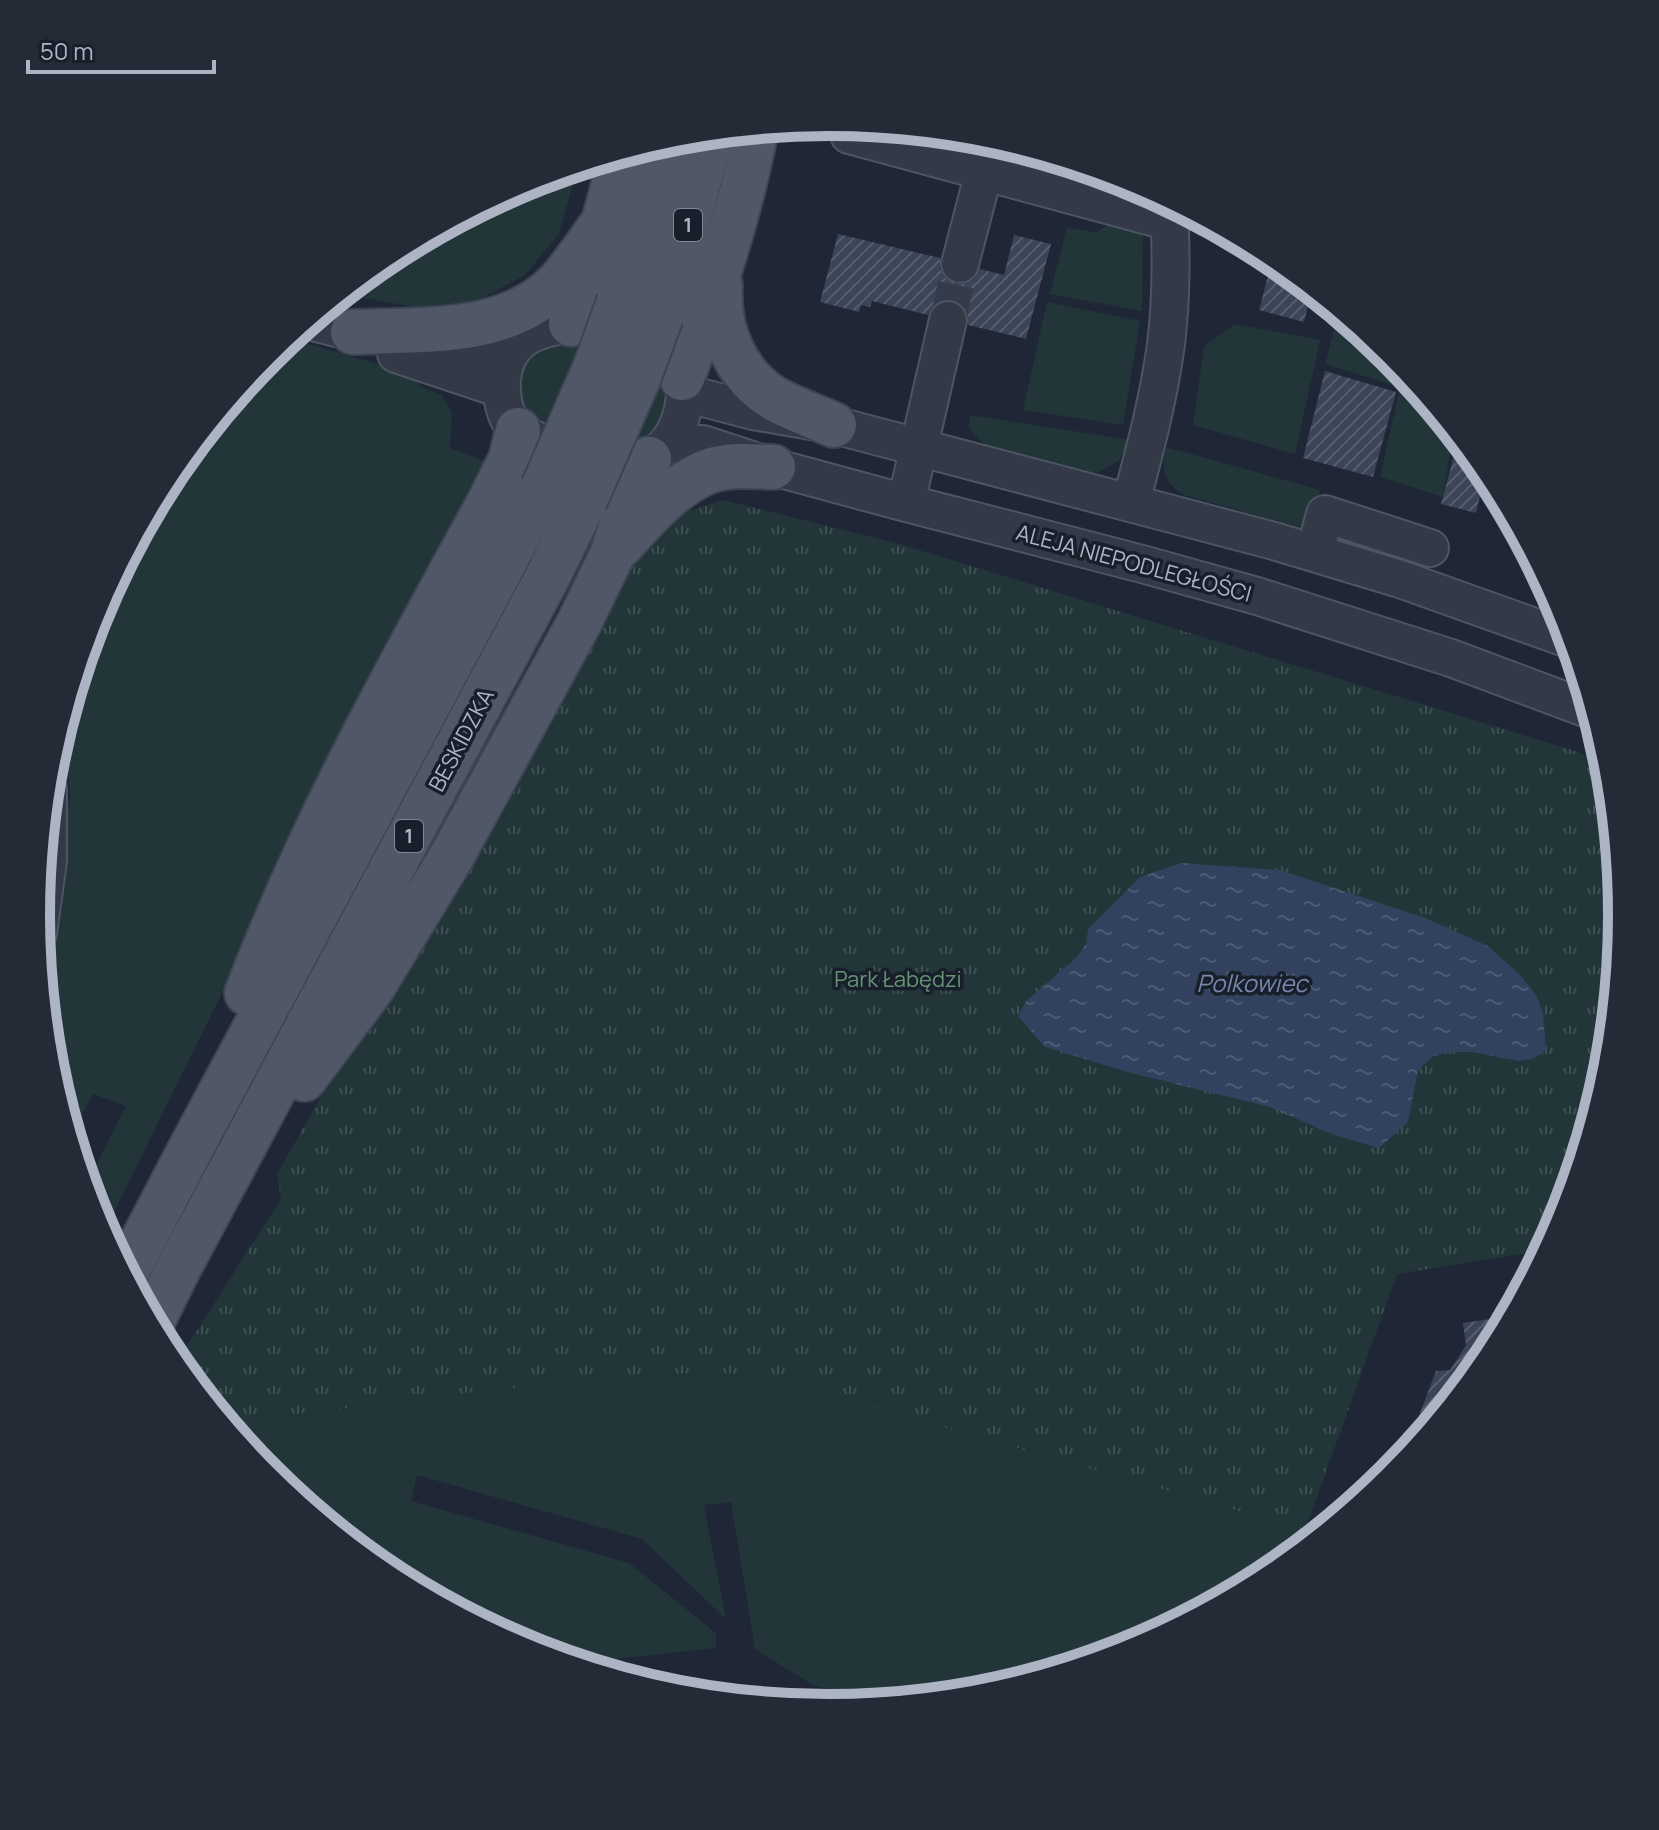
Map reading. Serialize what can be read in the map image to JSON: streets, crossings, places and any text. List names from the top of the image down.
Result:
{
  "streets": {
    "main road": ["1", "BESKIDZKA"],
    "street": ["ALEJA NIEPODLEGŁOŚCI"]
  },
  "water": ["Polkowiec"],
  "parks": ["Park Łabędzi"],
  "scale_bar": "50 m"
}
